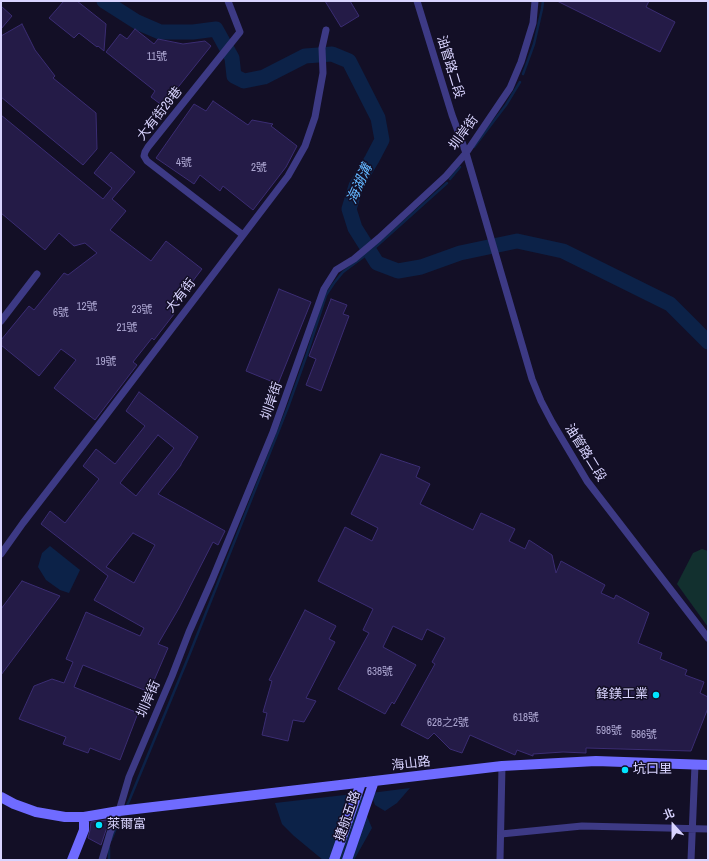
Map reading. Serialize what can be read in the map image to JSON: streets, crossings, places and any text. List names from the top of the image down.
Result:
{
  "streets": {
    "main road": ["海山路", "捷航五路"],
    "street": [
      "油管路二段",
      "大有街29巷",
      "圳岸街",
      "大有街"
    ]
  },
  "crossings": [
    ["油管路二段", "圳岸街"],
    ["大有街29巷", "大有街"],
    ["圳岸街", "海山路"],
    ["海山路", "捷航五路"]
  ],
  "water": ["海湖溝"],
  "places": ["鋒鎂工業", "坑口里", "萊爾富"],
  "house_numbers": [
    "11號",
    "4號",
    "2號",
    "12號",
    "23號",
    "6號",
    "21號",
    "19號",
    "638號",
    "618號",
    "628之2號",
    "598號",
    "586號"
  ],
  "north": "top"
}
